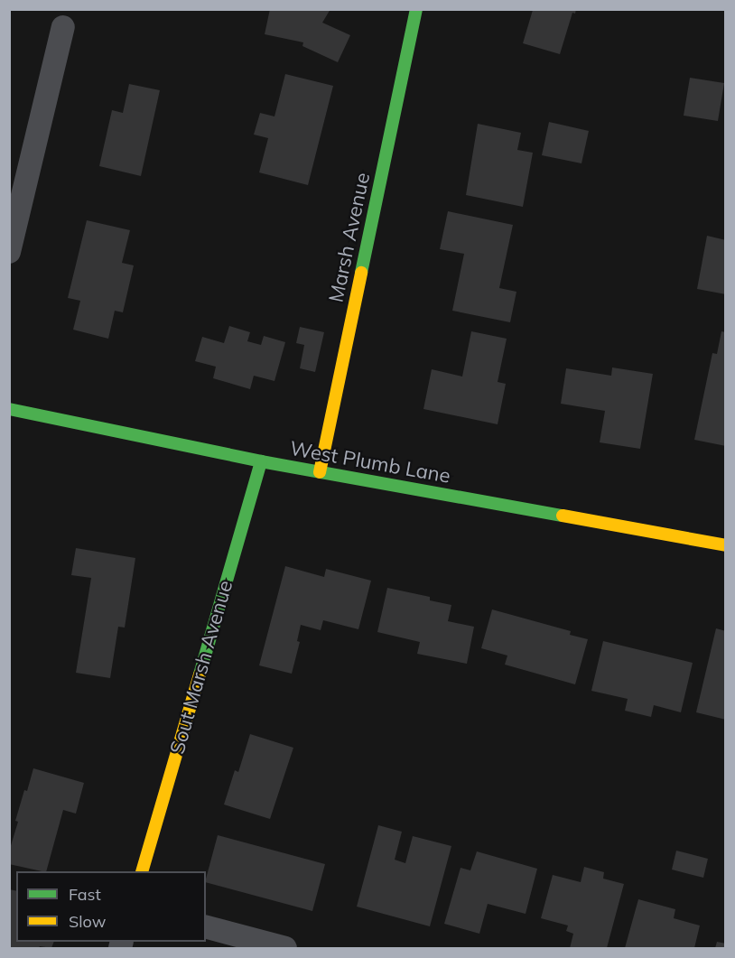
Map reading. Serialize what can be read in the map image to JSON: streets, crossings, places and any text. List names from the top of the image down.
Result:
{
  "streets": {
    "street": ["Marsh Avenue", "West Plumb Lane", "Sout Marsh Avenue"]
  },
  "crossings": [
    ["Marsh Avenue", "West Plumb Lane"],
    ["West Plumb Lane", "Sout Marsh Avenue"]
  ],
  "legend": ["Fast", "Slow"]
}
